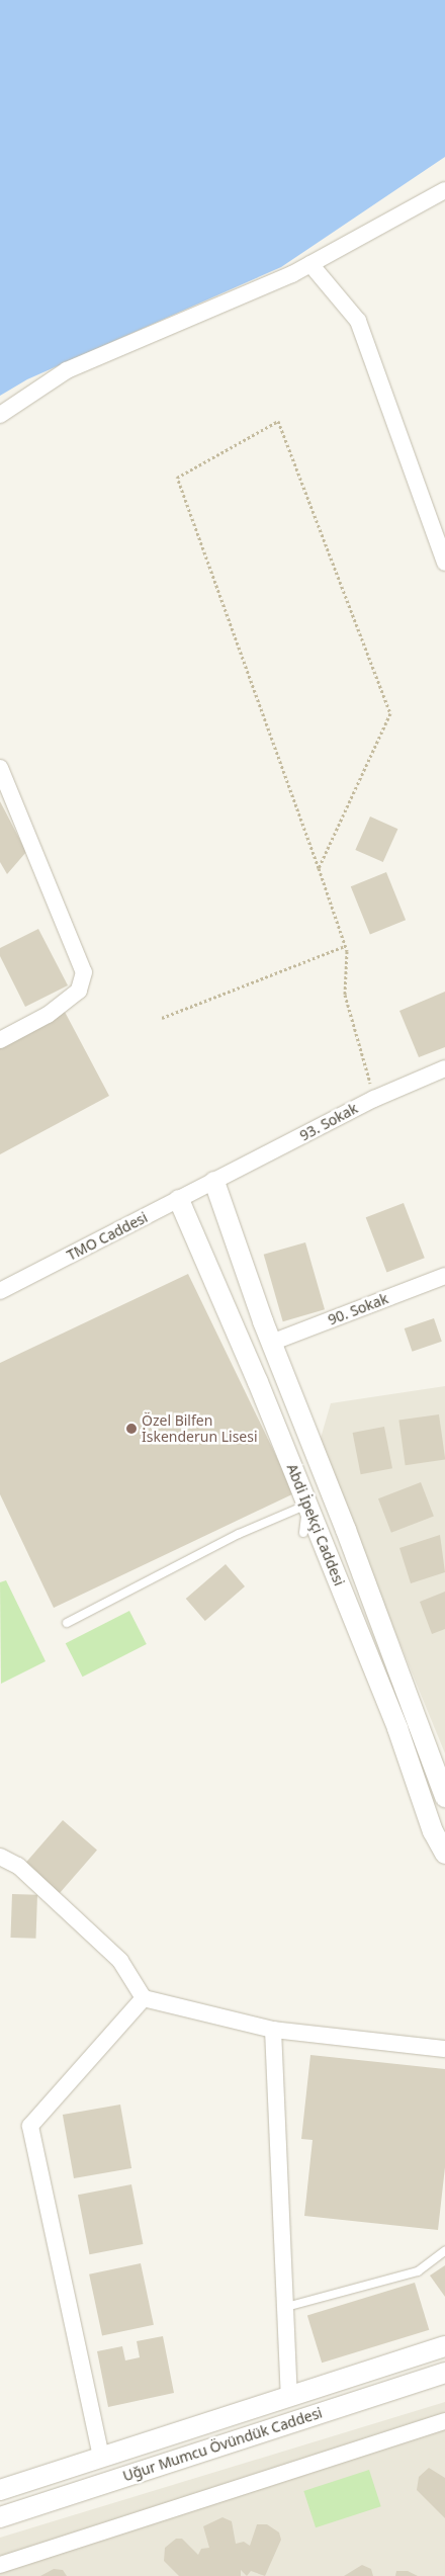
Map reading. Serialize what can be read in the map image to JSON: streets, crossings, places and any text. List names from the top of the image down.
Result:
{
  "streets": {
    "street": [
      "93. Sokak",
      "TMO Caddesi",
      "90. Sokak",
      "Abdi İpekçi Caddesi",
      "Uğur Mumcu Övündük Caddesi"
    ]
  },
  "crossings": [
    ["93. Sokak", "TMO Caddesi"],
    ["93. Sokak", "Abdi İpekçi Caddesi"],
    ["TMO Caddesi", "Abdi İpekçi Caddesi"],
    ["90. Sokak", "Abdi İpekçi Caddesi"]
  ],
  "places": ["Özel Bilfen İskenderun Lisesi"]
}
